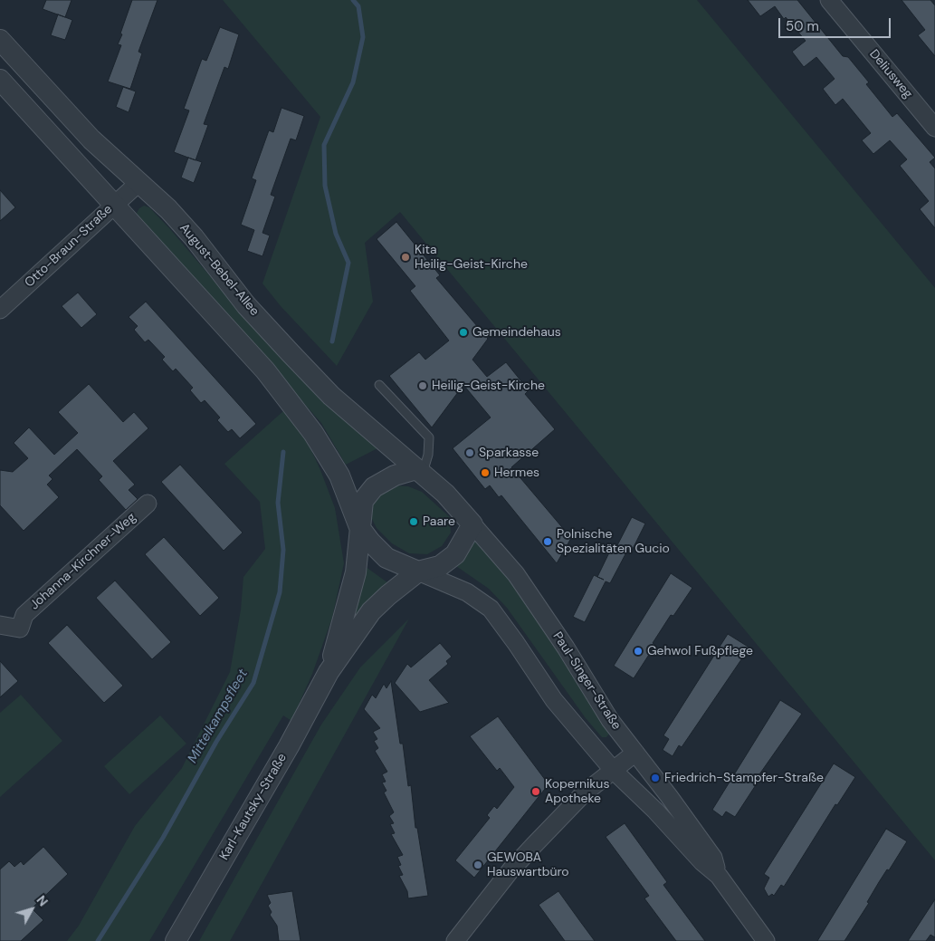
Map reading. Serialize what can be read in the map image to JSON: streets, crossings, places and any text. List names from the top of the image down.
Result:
{
  "streets": {
    "street": [
      "Deliusweg",
      "Otto-Braun-Straße",
      "August-Bebel-Allee",
      "Johanna-Kirchner-Weg",
      "Paul-Singer-Straße",
      "Karl-Kautsky-Straße"
    ]
  },
  "crossings": [
    ["Otto-Braun-Straße", "August-Bebel-Allee"],
    ["August-Bebel-Allee", "Paul-Singer-Straße"],
    ["August-Bebel-Allee", "Karl-Kautsky-Straße"],
    ["Paul-Singer-Straße", "Karl-Kautsky-Straße"]
  ],
  "water": ["Mittelkampsfleet"],
  "places": [
    "Kita Heilig-Geist-Kirche",
    "Gemeindehaus",
    "Heilig-Geist-Kirche",
    "Sparkasse",
    "Hermes",
    "Paare",
    "Polnische Spezialitäten Gucio",
    "Gehwol Fußpflege",
    "Friedrich-Stampfer-Straße",
    "Kopernikus Apotheke",
    "GEWOBA Hauswartbüro"
  ],
  "scale_bar": "50 m",
  "north": "top right"
}
